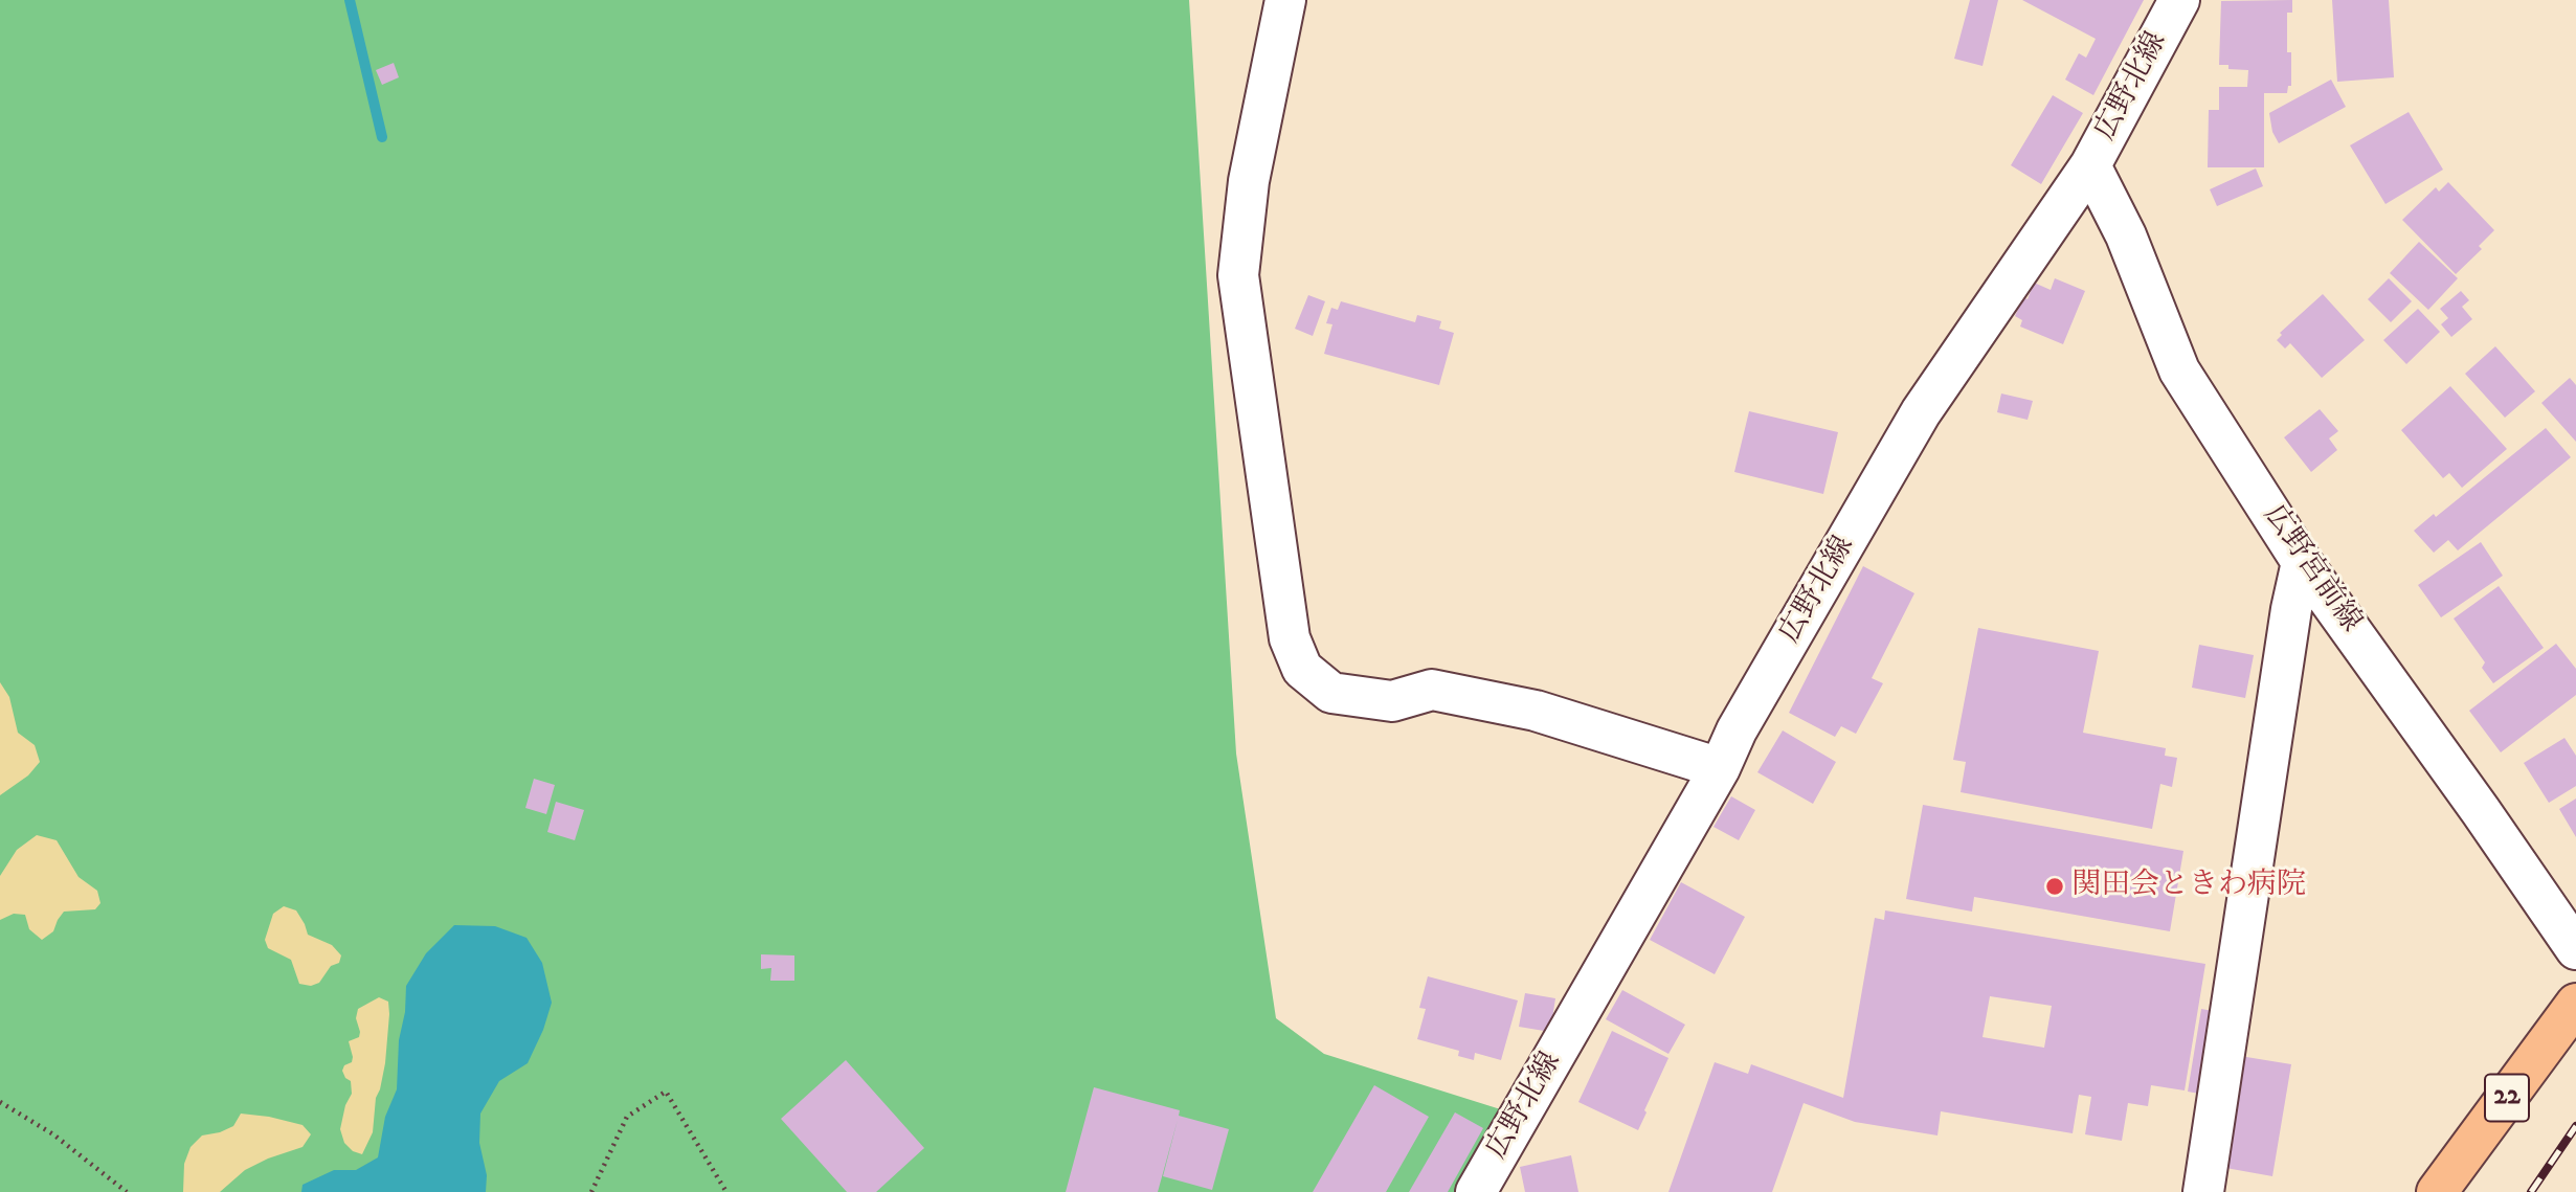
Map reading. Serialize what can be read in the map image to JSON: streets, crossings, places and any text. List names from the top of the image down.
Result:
{
  "streets": {
    "main road": ["22"],
    "street": ["広野北線", "広野宮前線"]
  },
  "crossings": [
    ["広野北線", "広野宮前線"]
  ],
  "places": ["関田会ときわ病院"]
}
